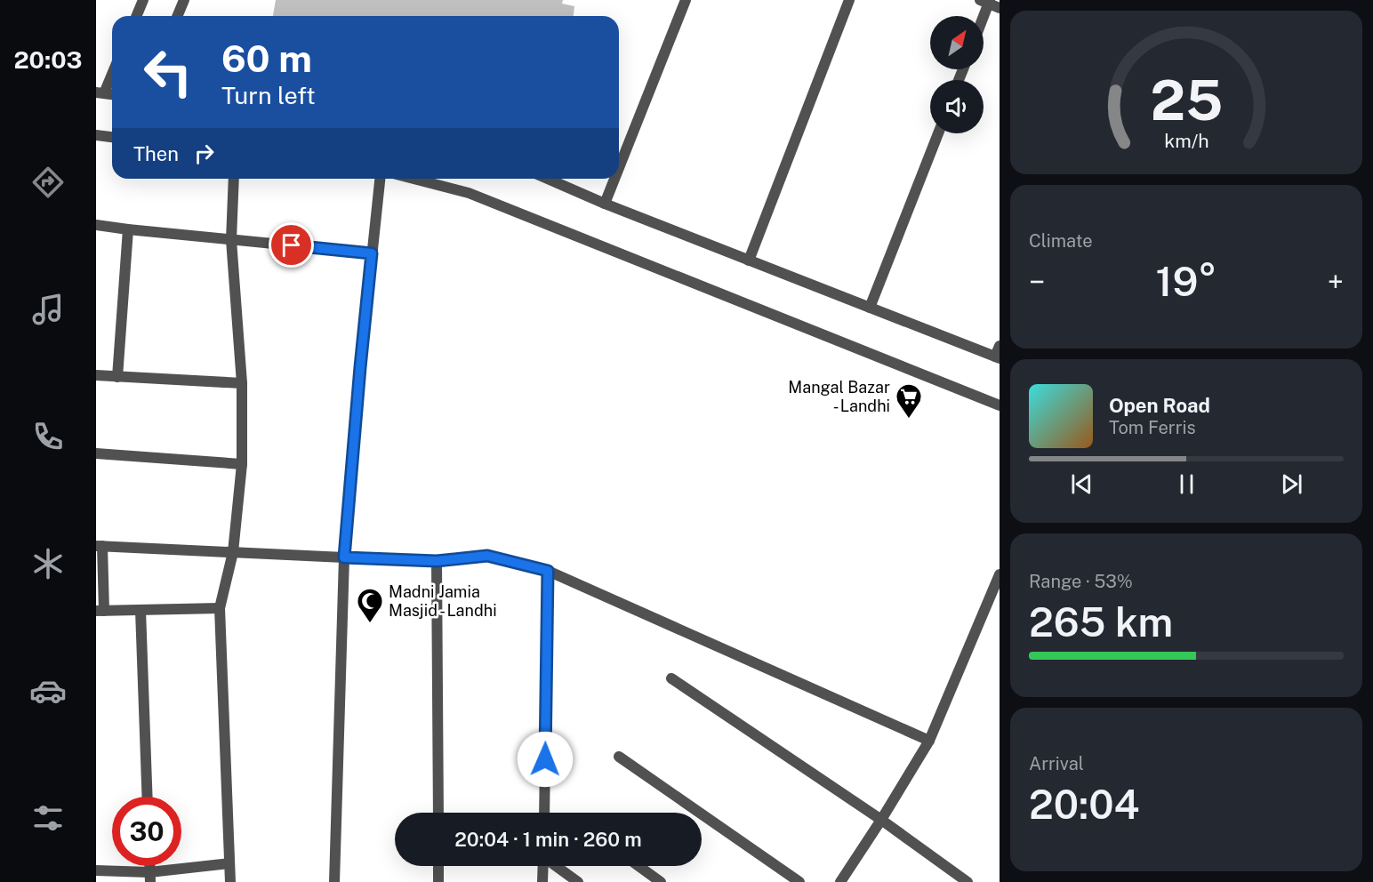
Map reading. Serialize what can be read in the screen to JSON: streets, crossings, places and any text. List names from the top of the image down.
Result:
{
  "places": {
    "supermarket": ["Mangal Bazar - Landhi"],
    "mosque": ["Madni Jamia Masjid - Landhi"]
  },
  "north": "top right",
  "page": {
    "tabs": "20:03",
    "turn": ["60 m", "Turn left"],
    "then": "Then",
    "tile": [
      "Climate",
      ["Range · 53%", "265 km"],
      ["Arrival", "20:04"]
    ],
    "heat": ["−", "19°", "+"],
    "song": ["Open Road", "Tom Ferris"],
    "limit": "30",
    "trip": "20:04 · 1 min · 260 m",
    "gauge": ["25", "km/h"]
  }
}
